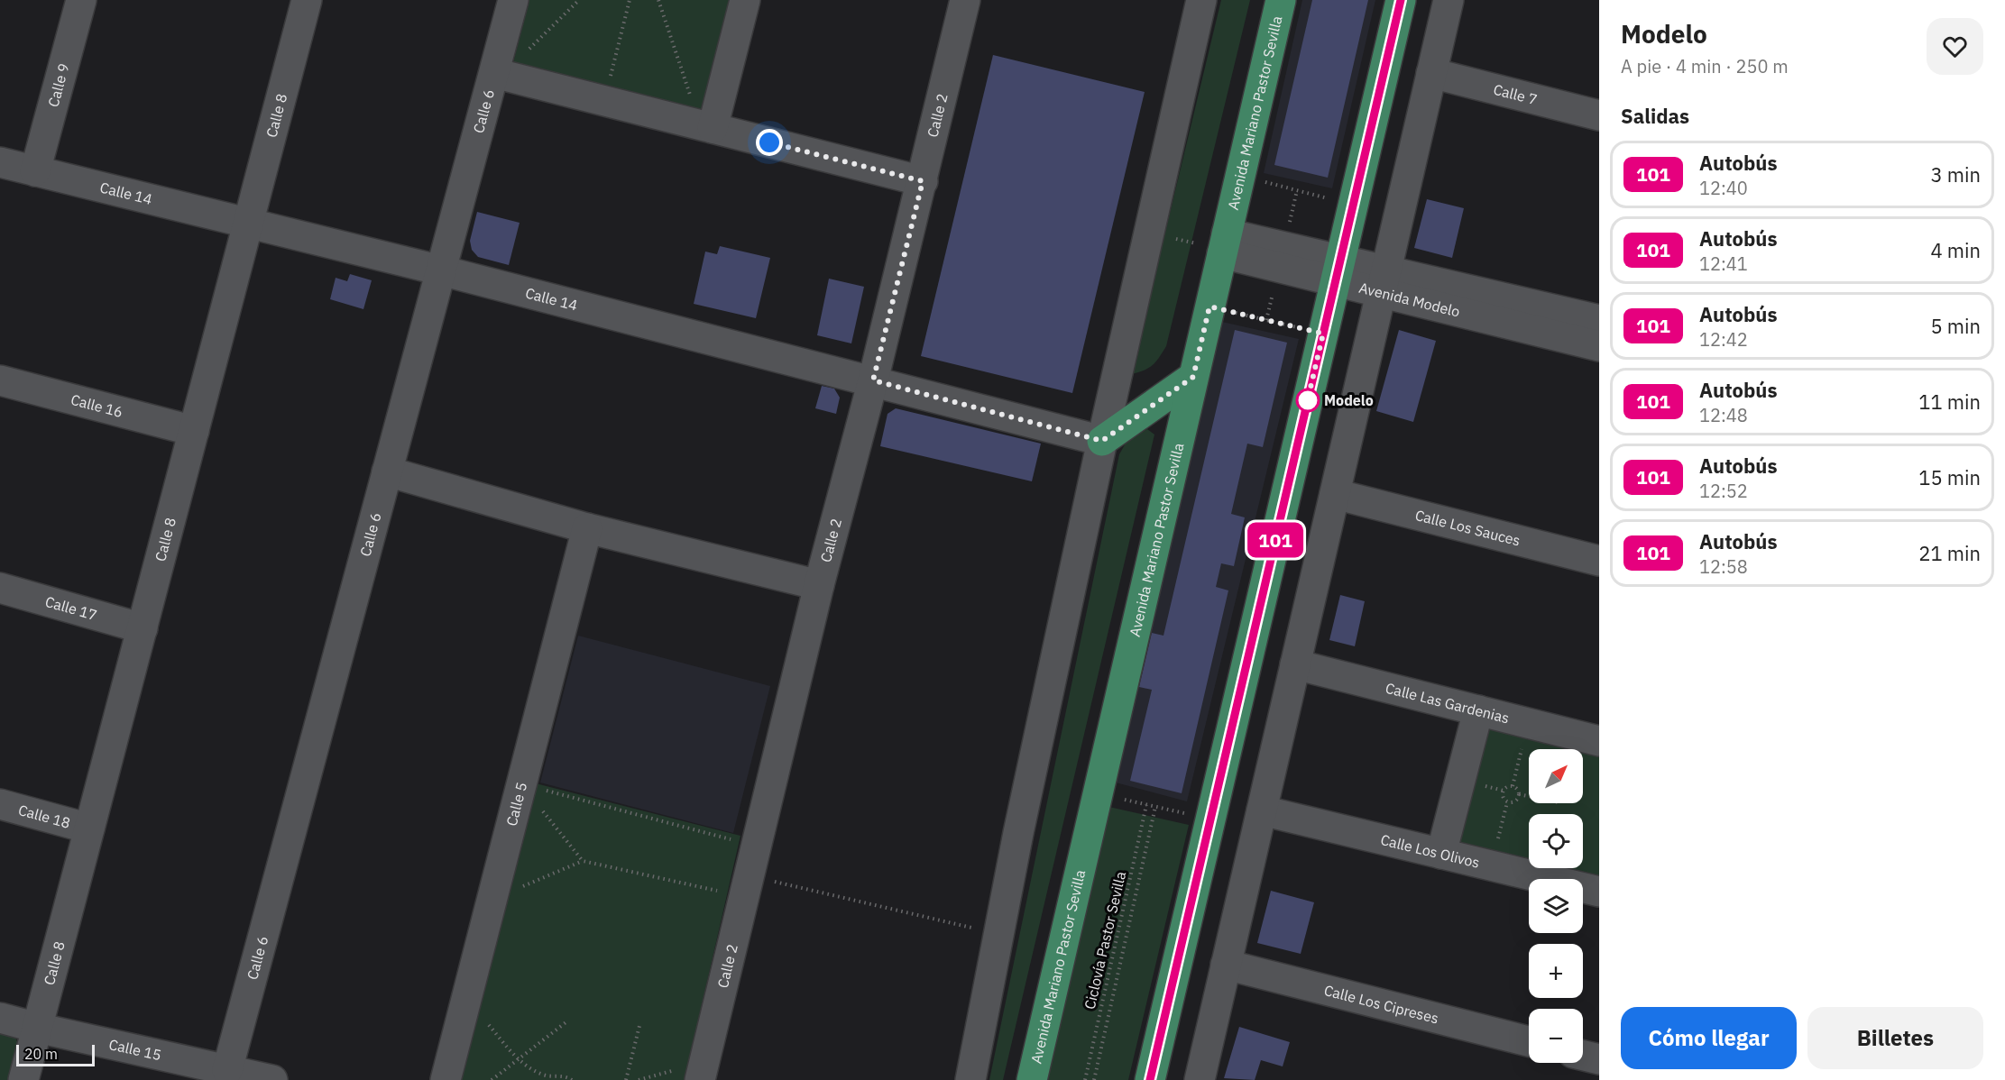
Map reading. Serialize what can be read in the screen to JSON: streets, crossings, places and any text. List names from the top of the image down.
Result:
{
  "streets": {
    "main road": ["Avenida Mariano Pastor Sevilla"],
    "street": [
      "Calle 9",
      "Calle 7",
      "Calle 6",
      "Calle 2",
      "Calle 8",
      "Calle 14",
      "Avenida Modelo",
      "Calle 16",
      "Calle Los Sauces",
      "Calle 17",
      "Calle Las Gardenias",
      "Calle 5",
      "Calle 18",
      "Calle Los Olivos",
      "Calle Los Cipreses",
      "Calle 15"
    ],
    "path": ["Ciclovía Pastor Sevilla"]
  },
  "crossings": [
    ["Calle 9", "Calle 14"],
    ["Calle 6", "Calle 14"],
    ["Calle 6", "Calle 15"],
    ["Avenida Mariano Pastor Sevilla", "Avenida Modelo"],
    ["Calle 2", "Calle 14"],
    ["Calle 8", "Calle 14"],
    ["Calle 8", "Calle 16"],
    ["Calle 8", "Calle 17"],
    ["Calle 8", "Calle 18"],
    ["Calle 8", "Calle 15"]
  ],
  "places": ["Modelo"],
  "lines": ["bus line 101"],
  "scale_bar": "20 m",
  "north": "top right",
  "page": {
    "on_map": "101",
    "heading": [
      ["Modelo", "A pie · 4 min · 250 m"],
      "Salidas"
    ],
    "list": [
      {
        "mark": "101",
        "name": "Autobús",
        "note": "12:40",
        "value": "3 min"
      },
      {
        "mark": "101",
        "name": "Autobús",
        "note": "12:41",
        "value": "4 min"
      },
      {
        "mark": "101",
        "name": "Autobús",
        "note": "12:42",
        "value": "5 min"
      },
      {
        "mark": "101",
        "name": "Autobús",
        "note": "12:48",
        "value": "11 min"
      },
      {
        "mark": "101",
        "name": "Autobús",
        "note": "12:52",
        "value": "15 min"
      },
      {
        "mark": "101",
        "name": "Autobús",
        "note": "12:58",
        "value": "21 min"
      }
    ],
    "map_buttons": ["+", "−"],
    "buttons": ["Cómo llegar", "Billetes"],
    "scale": "20 m"
  }
}
